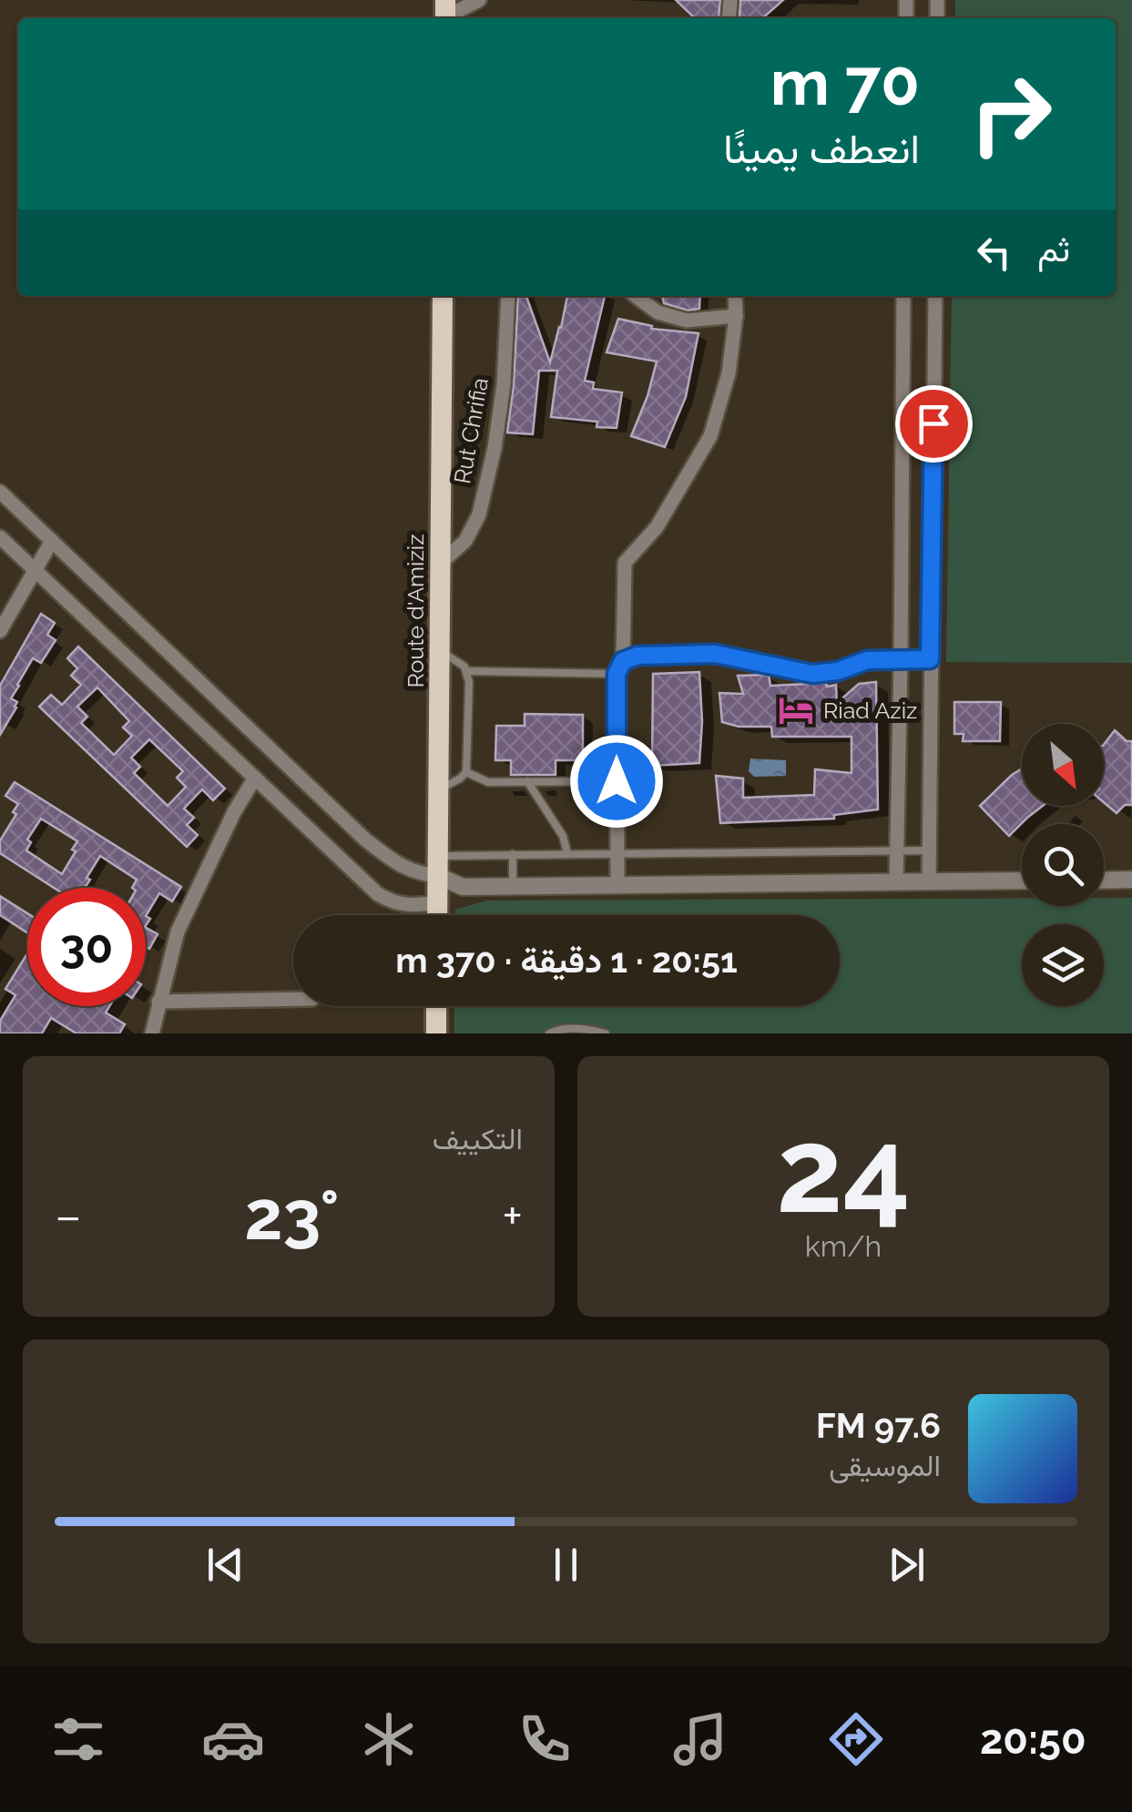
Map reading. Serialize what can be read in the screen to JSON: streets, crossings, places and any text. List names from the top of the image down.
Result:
{
  "streets": {
    "main road": ["Route d'Amiziz"],
    "street": ["Rut Chrifia"]
  },
  "crossings": [
    ["Rut Chrifia", "Route d'Amiziz"]
  ],
  "places": {
    "hotel": ["Riad Aziz"]
  },
  "north": "bottom right",
  "page": {
    "turn": ["70 m", "انعطف يمينًا"],
    "then": "ثم",
    "limit": "30",
    "trip": "20:51 · 1 دقيقة · 370 m",
    "tile": [
      ["24", "km/h"],
      "التكييف"
    ],
    "heat": ["−", "23°", "+"],
    "song": ["97.6 FM", "الموسيقى"],
    "tabs": "20:50"
  }
}
